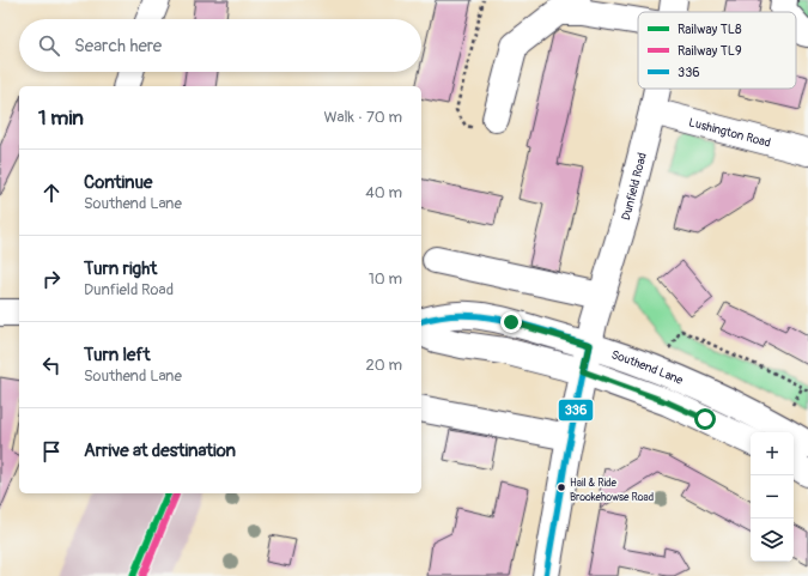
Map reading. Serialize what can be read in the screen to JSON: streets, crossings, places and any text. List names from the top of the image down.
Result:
{
  "streets": {
    "street": ["Lushington Road", "Dunfield Road", "Southend Lane"]
  },
  "crossings": [
    ["Lushington Road", "Dunfield Road"],
    ["Dunfield Road", "Southend Lane"]
  ],
  "places": ["Hail & Ride Brookehowse Road"],
  "lines": ["transit line 336", "rail line TL8", "rail line TL9"],
  "legend": ["Railway TL8", "Railway TL9", "336"],
  "page": {
    "search": "Search here",
    "heading": ["1 min", "Walk · 70 m"],
    "list": [
      ["Continue", "Southend Lane", "40 m"],
      ["Turn right", "Dunfield Road", "10 m"],
      ["Turn left", "Southend Lane", "20 m"],
      "Arrive at destination"
    ],
    "map_buttons": ["+", "−"]
  }
}
